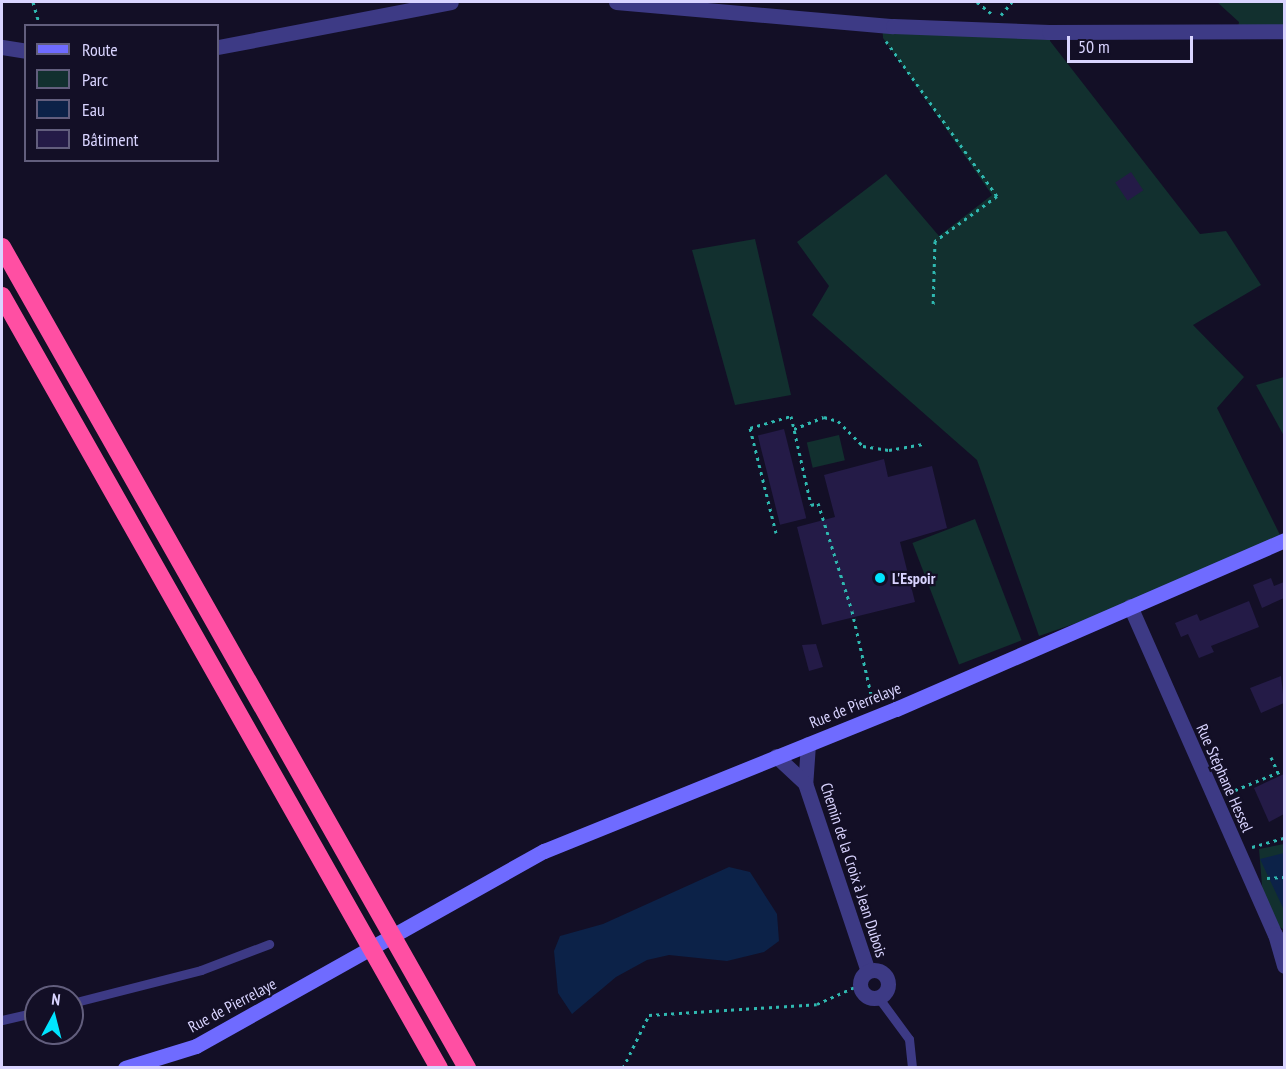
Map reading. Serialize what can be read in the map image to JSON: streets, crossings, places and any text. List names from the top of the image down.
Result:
{
  "streets": {
    "main road": ["Rue de Pierrelaye"],
    "street": ["Rue Stéphane Hessel", "Chemin de la Croix à Jean Dubois"]
  },
  "crossings": [
    ["Rue de Pierrelaye", "Rue Stéphane Hessel"],
    ["Rue de Pierrelaye", "Chemin de la Croix à Jean Dubois"]
  ],
  "places": ["L'Espoir"],
  "legend": [
    "Route",
    "Parc",
    "Eau",
    "Bâtiment"
  ],
  "scale_bar": "50 m",
  "north": "top"
}
